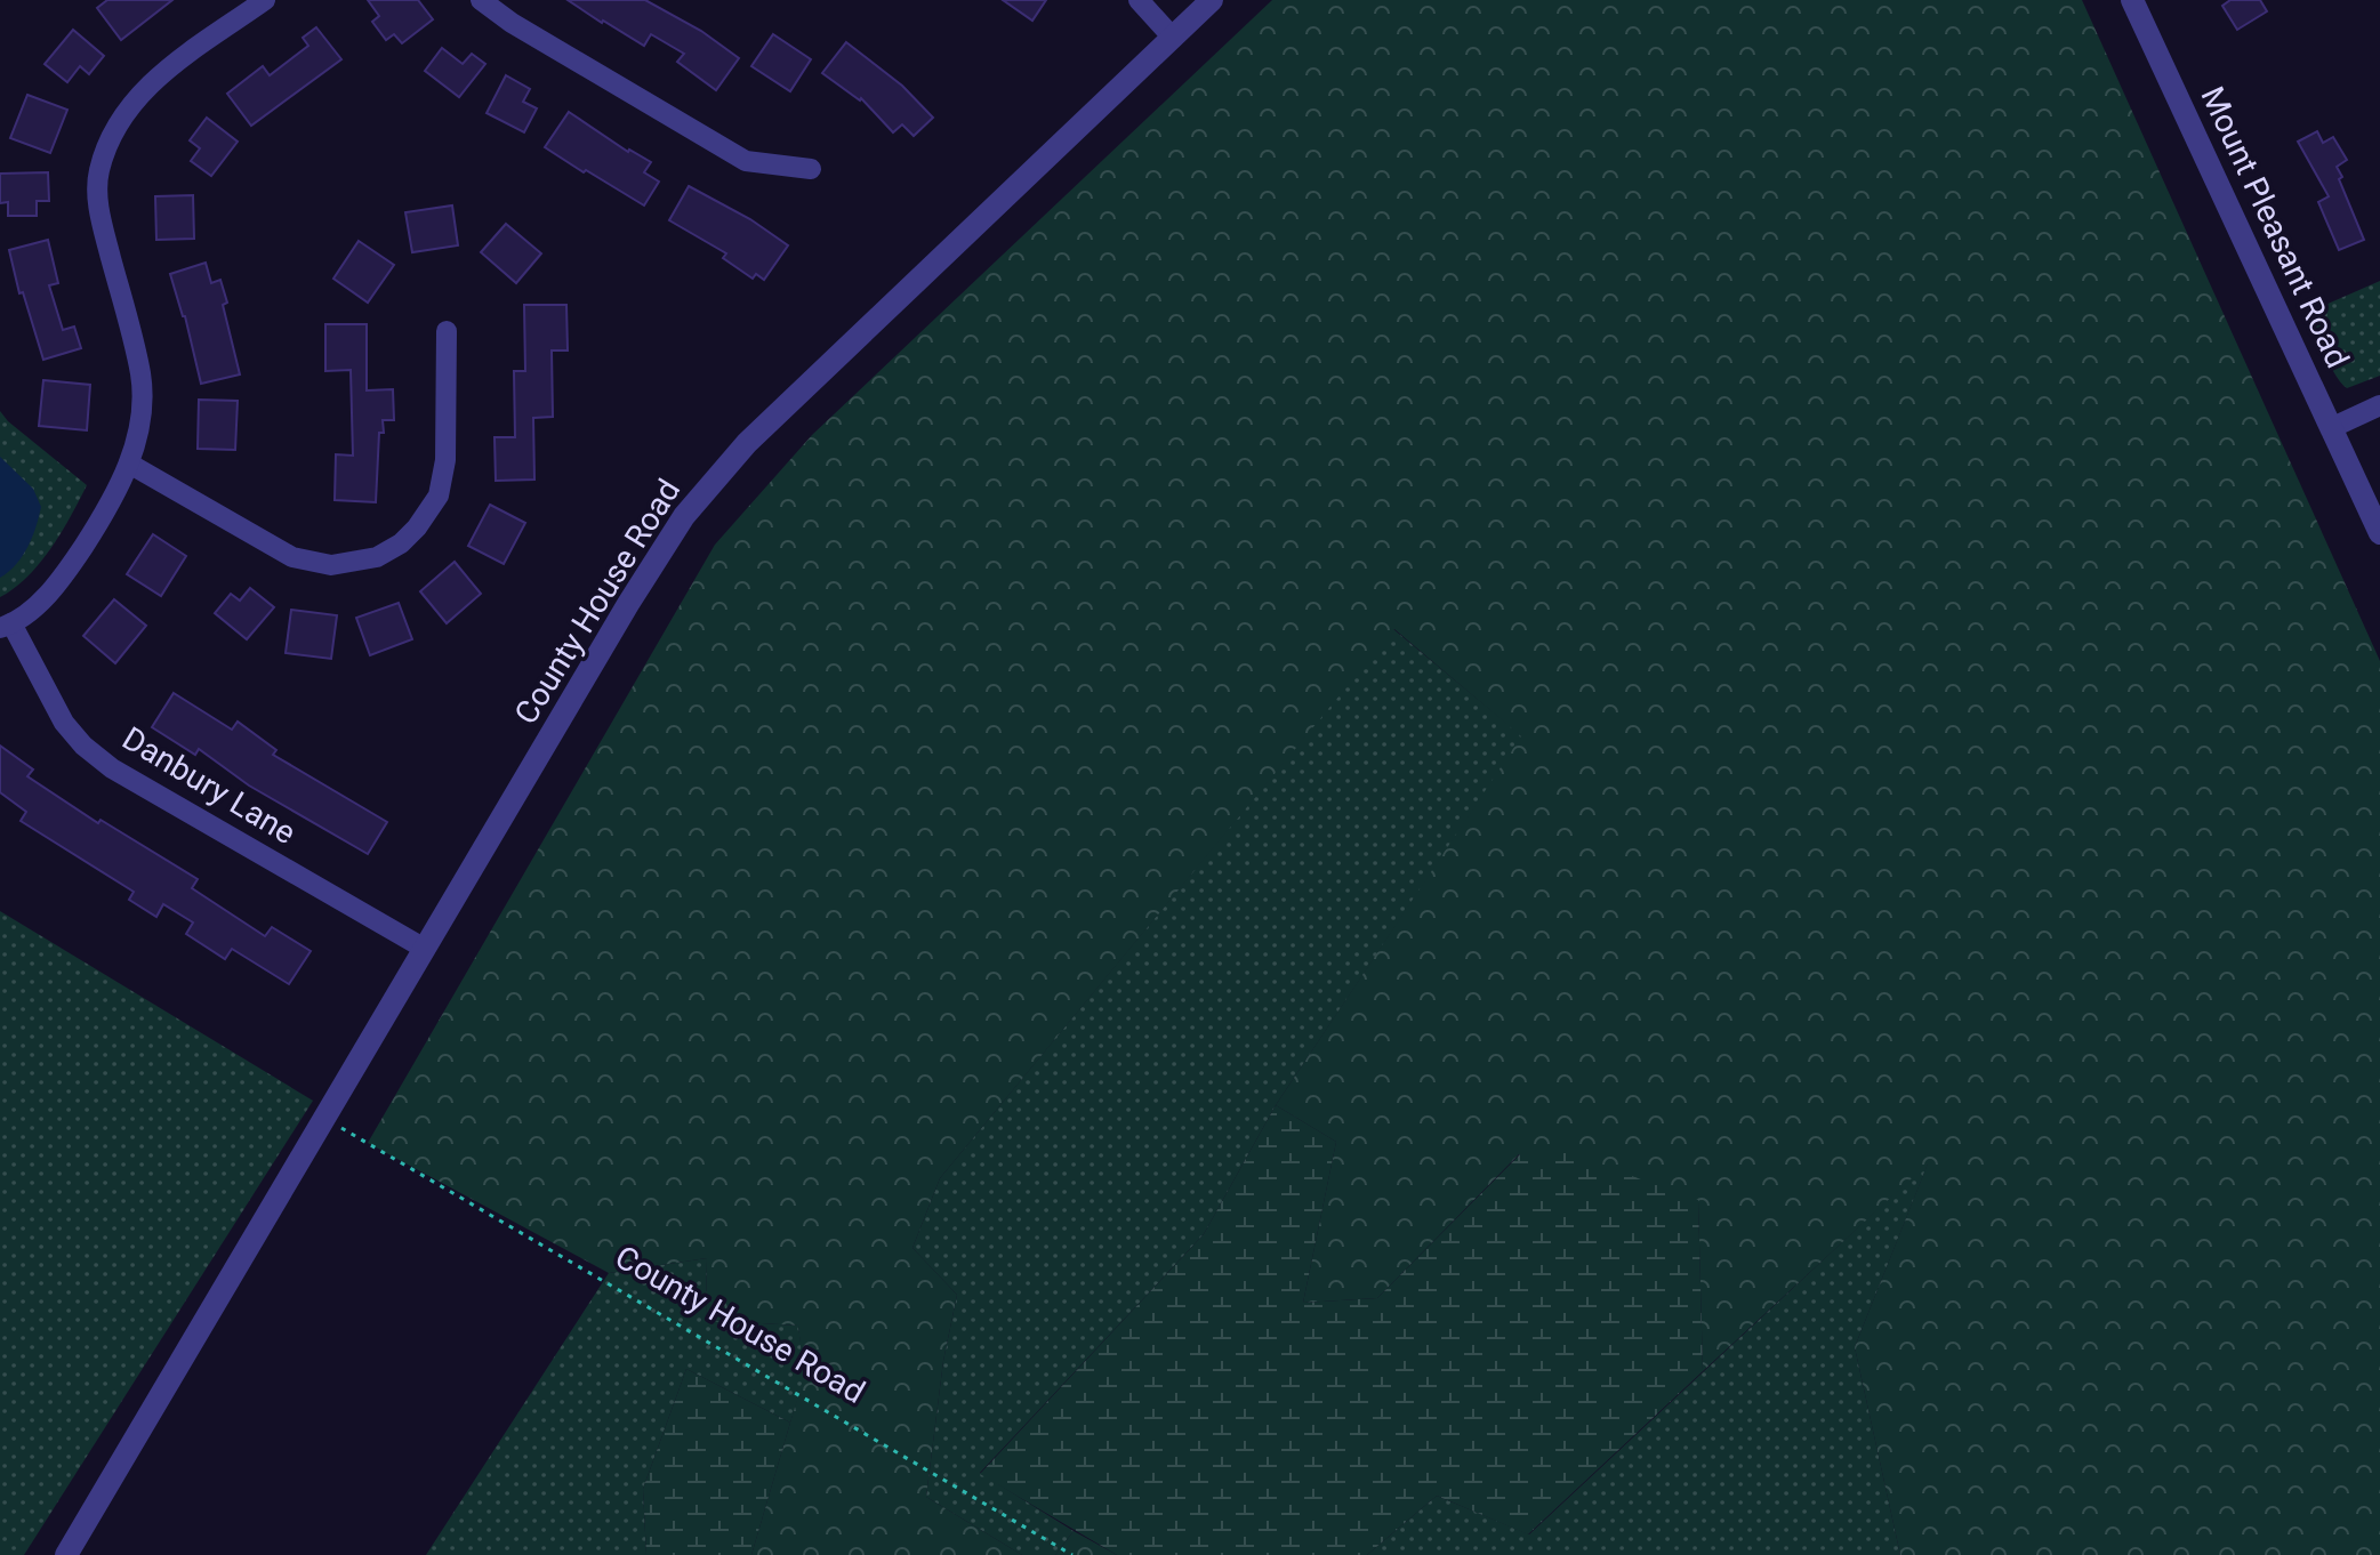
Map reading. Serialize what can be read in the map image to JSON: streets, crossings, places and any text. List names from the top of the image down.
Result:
{
  "streets": {
    "street": ["Mount Pleasant Road", "County House Road", "Danbury Lane"]
  },
  "crossings": [
    ["County House Road", "Danbury Lane"]
  ]
}
